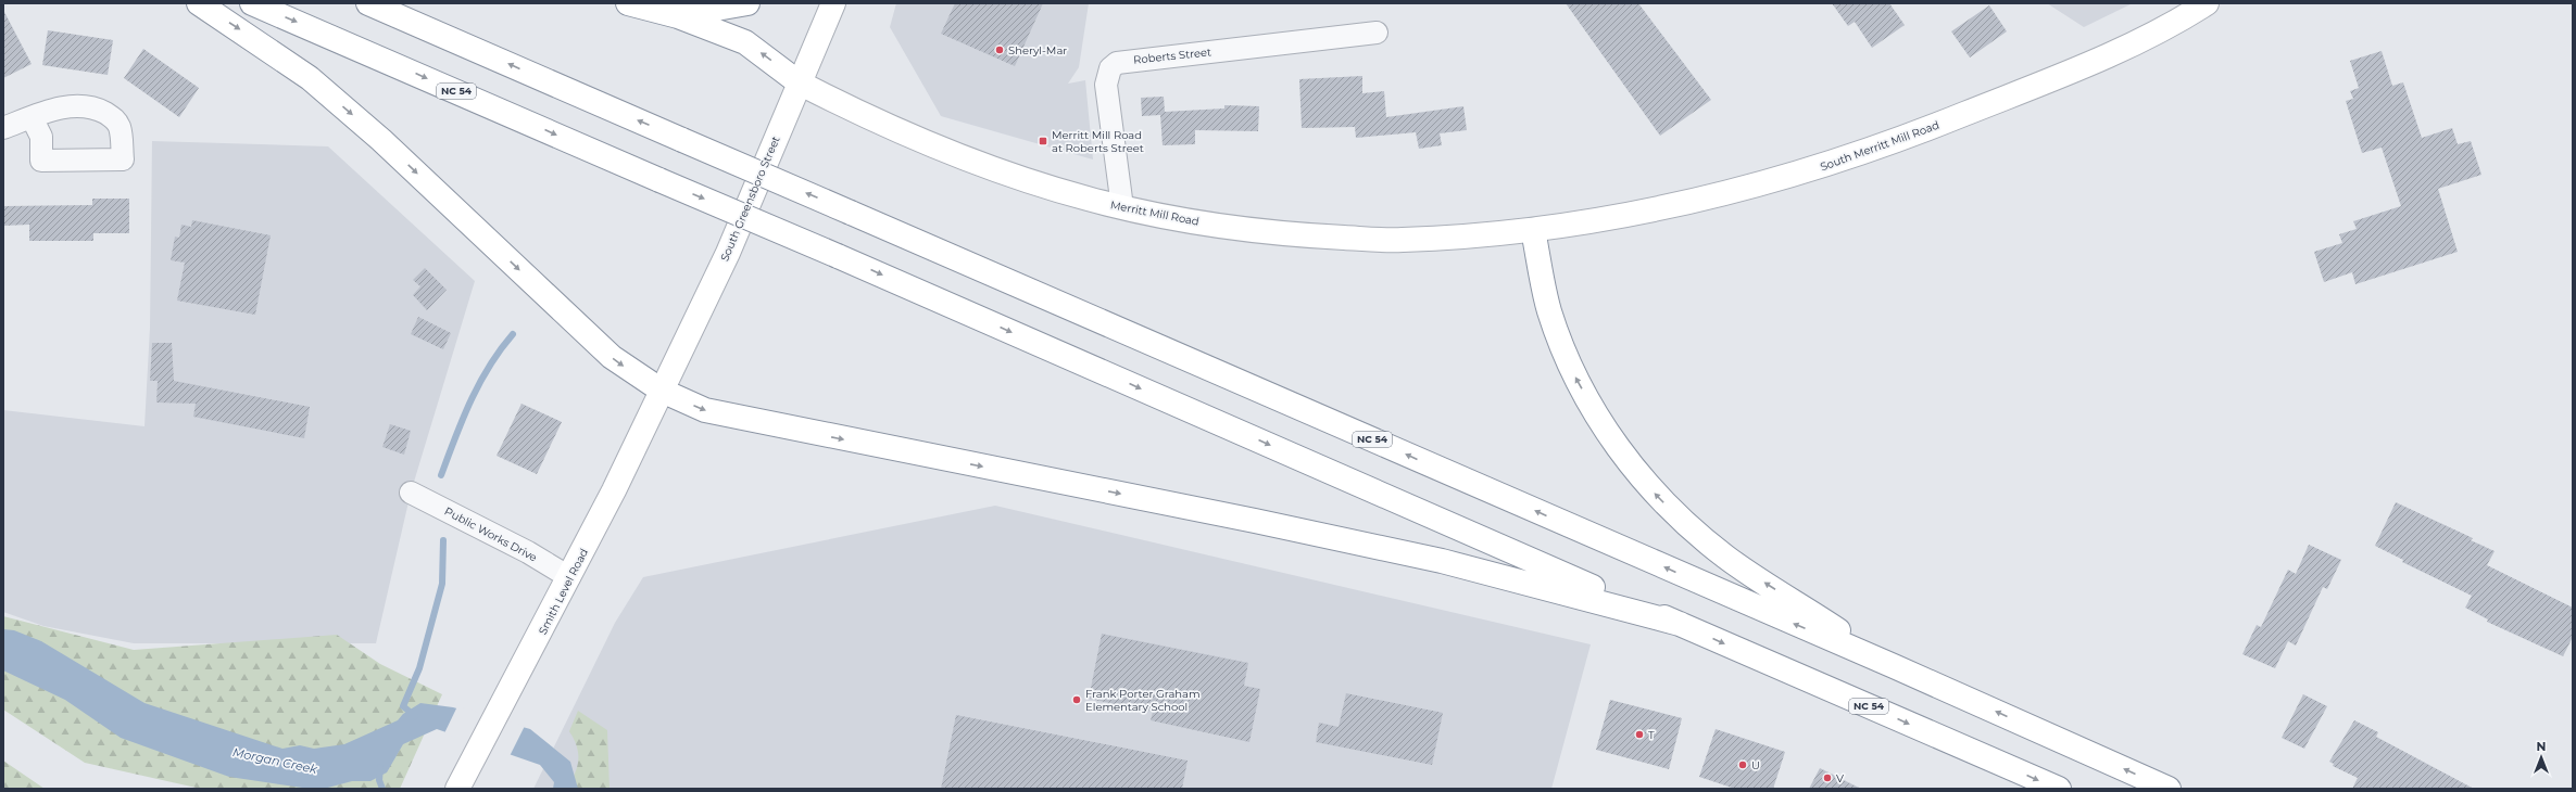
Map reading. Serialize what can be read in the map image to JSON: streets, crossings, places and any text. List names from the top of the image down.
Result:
{
  "streets": {
    "main road": [
      "NC 54",
      "South Merritt Mill Road",
      "South Greensboro Street",
      "Merritt Mill Road",
      "Smith Level Road"
    ],
    "street": ["Roberts Street", "Public Works Drive"]
  },
  "crossings": [
    ["Roberts Street", "Merritt Mill Road"],
    ["South Merritt Mill Road", "Merritt Mill Road"],
    ["South Greensboro Street", "Merritt Mill Road"],
    ["South Greensboro Street", "Smith Level Road"],
    ["Public Works Drive", "Smith Level Road"]
  ],
  "water": ["Morgan Creek"],
  "places": {
    "other": [
      "Sheryl-Mar",
      "Frank Porter Graham Elementary School",
      "T",
      "U",
      "V"
    ],
    "transit": ["Merritt Mill Road at Roberts Street"]
  },
  "north": "top"
}
